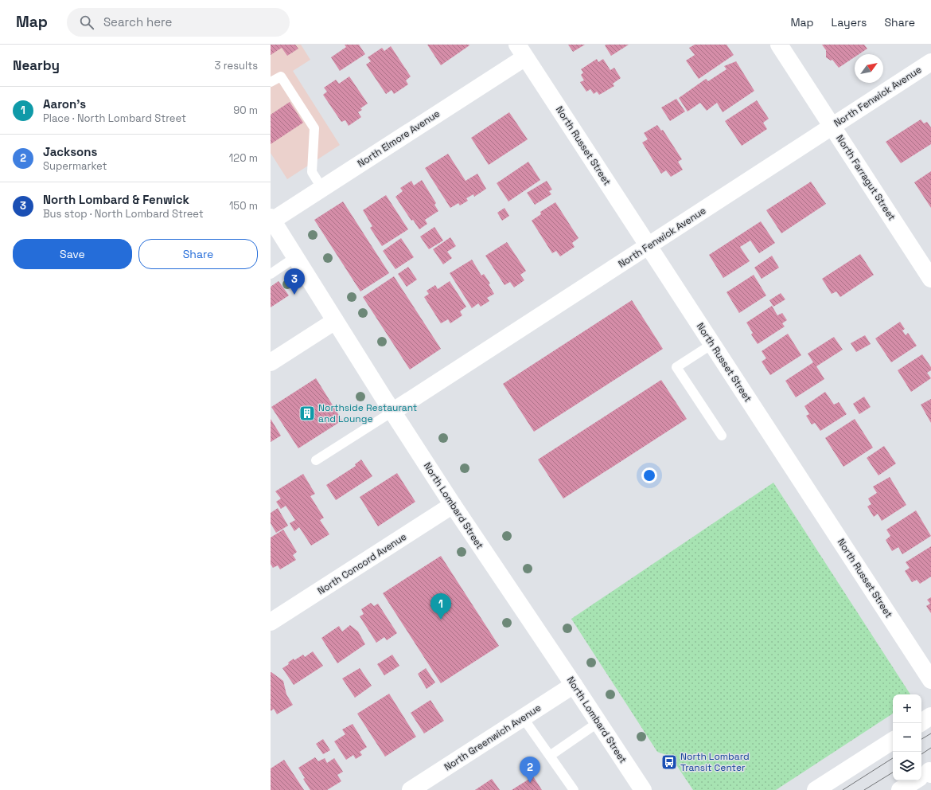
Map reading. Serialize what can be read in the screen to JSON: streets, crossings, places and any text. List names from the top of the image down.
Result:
{
  "streets": {
    "street": [
      "North Fenwick Avenue",
      "North Elmore Avenue",
      "North Russet Street",
      "North Farragut Street",
      "North Lombard Street",
      "North Concord Avenue",
      "North Greenwich Avenue"
    ]
  },
  "crossings": [
    ["North Fenwick Avenue", "North Russet Street"],
    ["North Fenwick Avenue", "North Farragut Street"],
    ["North Fenwick Avenue", "North Lombard Street"],
    ["North Elmore Avenue", "North Russet Street"],
    ["North Elmore Avenue", "North Lombard Street"],
    ["North Lombard Street", "North Concord Avenue"],
    ["North Lombard Street", "North Greenwich Avenue"]
  ],
  "places": {
    "building": ["Northside Restaurant and Lounge"],
    "bus stop": ["North Lombard Transit Center"]
  },
  "north": "top right",
  "page": {
    "header": "Map",
    "search": "Search here",
    "nav": ["Map", "Layers", "Share"],
    "heading": ["Nearby", "3 results"],
    "list": [
      {
        "mark": "1",
        "name": "Aaron's",
        "note": "Place · North Lombard Street",
        "value": "90 m"
      },
      {
        "mark": "2",
        "name": "Jacksons",
        "note": "Supermarket",
        "value": "120 m"
      },
      {
        "mark": "3",
        "name": "North Lombard & Fenwick",
        "note": "Bus stop · North Lombard Street",
        "value": "150 m"
      }
    ],
    "buttons": ["Save", "Share"],
    "pins": ["3", "1", "2"],
    "map_buttons": ["+", "−"]
  }
}
